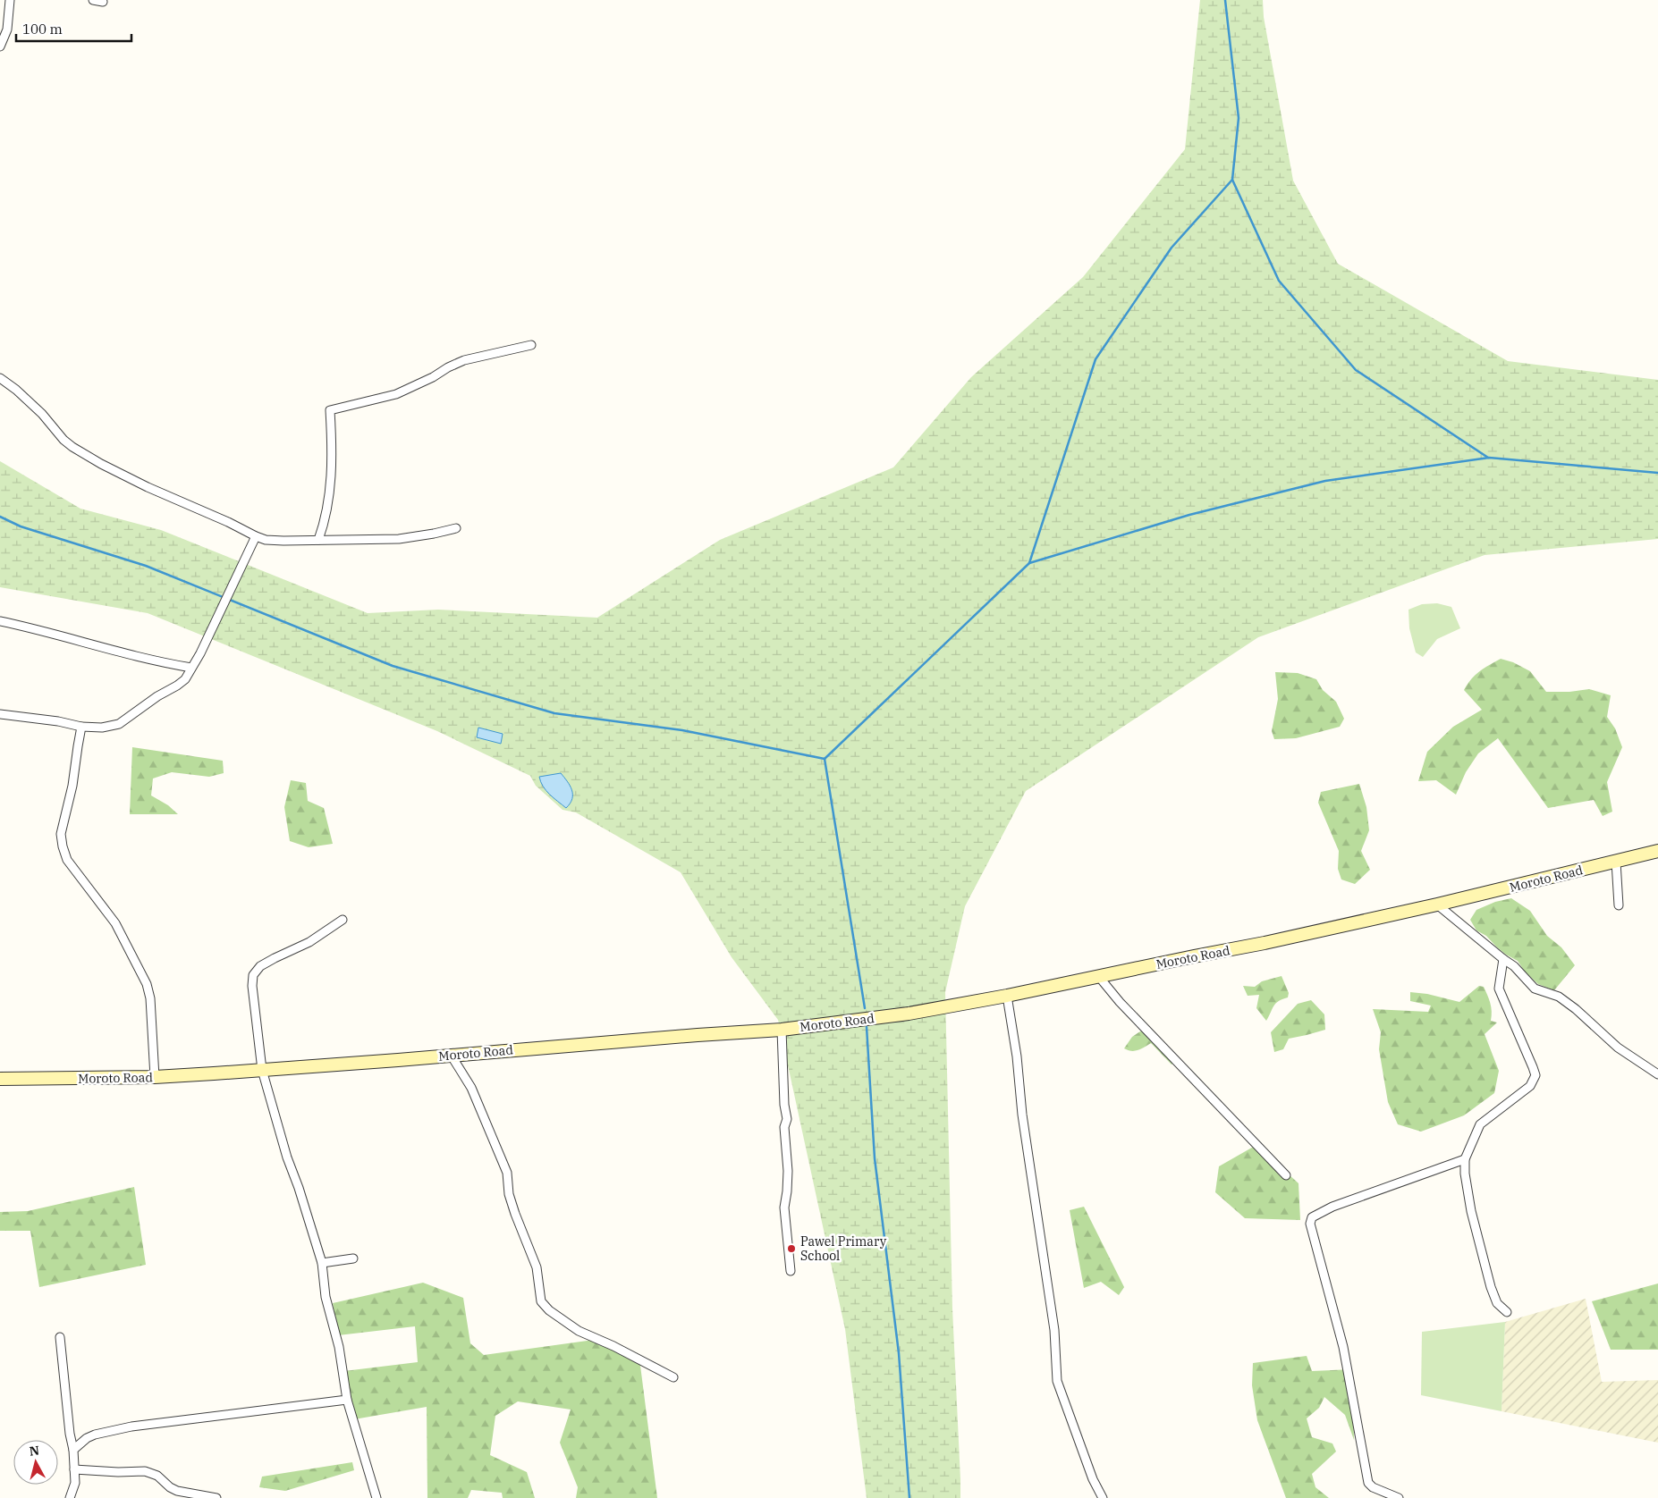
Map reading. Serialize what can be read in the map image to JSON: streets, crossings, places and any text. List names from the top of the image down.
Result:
{
  "streets": {
    "main road": ["Moroto Road"]
  },
  "places": ["Pawel Primary School"],
  "scale_bar": "100 m",
  "north": "top"
}
